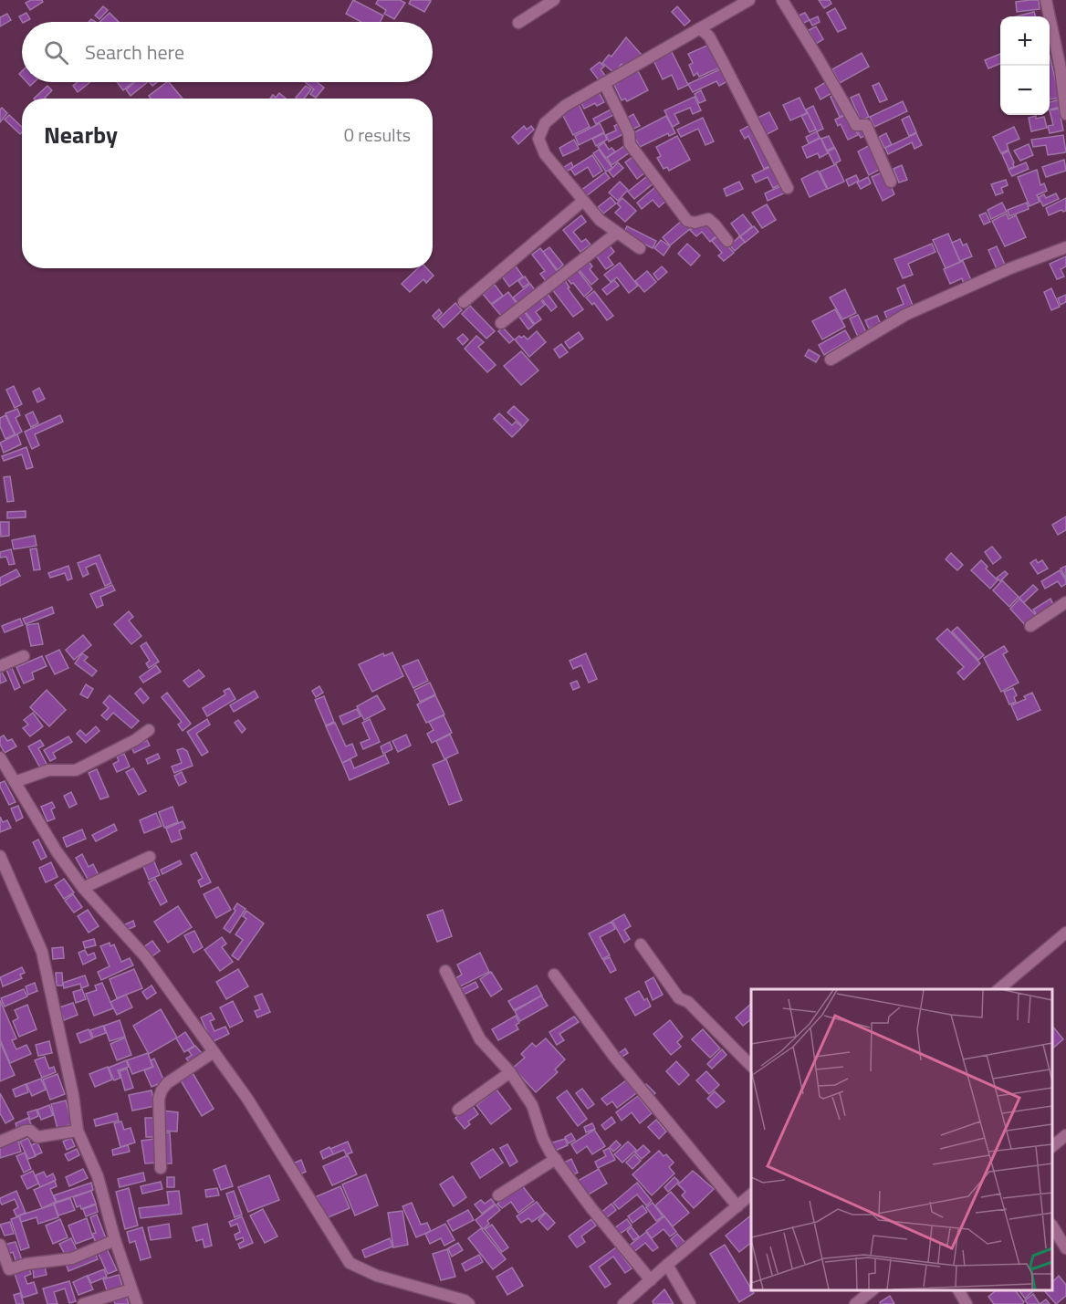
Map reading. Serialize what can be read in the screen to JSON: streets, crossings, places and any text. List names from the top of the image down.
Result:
{
  "page": {
    "map_buttons": ["+", "−"],
    "search": "Search here",
    "heading": ["Nearby", "0 results"]
  }
}
